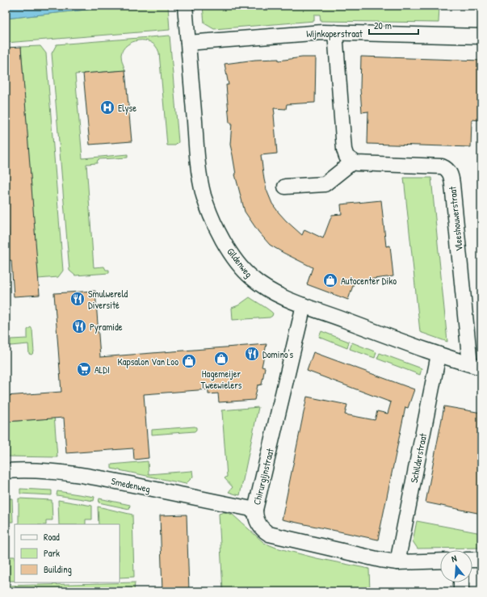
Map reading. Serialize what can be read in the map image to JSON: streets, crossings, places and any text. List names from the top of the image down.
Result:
{
  "streets": {
    "street": [
      "Wijnkoperstraat",
      "Vleeshouwerstraat",
      "Gildenweg",
      "Schilderstraat",
      "Chirurgijnstraat",
      "Smedenweg"
    ]
  },
  "crossings": [
    ["Wijnkoperstraat", "Gildenweg"],
    ["Vleeshouwerstraat", "Gildenweg"],
    ["Gildenweg", "Schilderstraat"],
    ["Gildenweg", "Chirurgijnstraat"],
    ["Schilderstraat", "Chirurgijnstraat"],
    ["Chirurgijnstraat", "Smedenweg"]
  ],
  "places": {
    "hospital": ["Elyse"],
    "shop": ["Autocenter Diko", "Hagemeijer Tweewielers", "Kapsalon Van Loo"],
    "restaurant": ["Smulwereld Diversité", "Pyramide", "Domino's"],
    "supermarket": ["ALDI"]
  },
  "legend": ["Road", "Park", "Building"],
  "scale_bar": "20 m",
  "north": "top"
}
